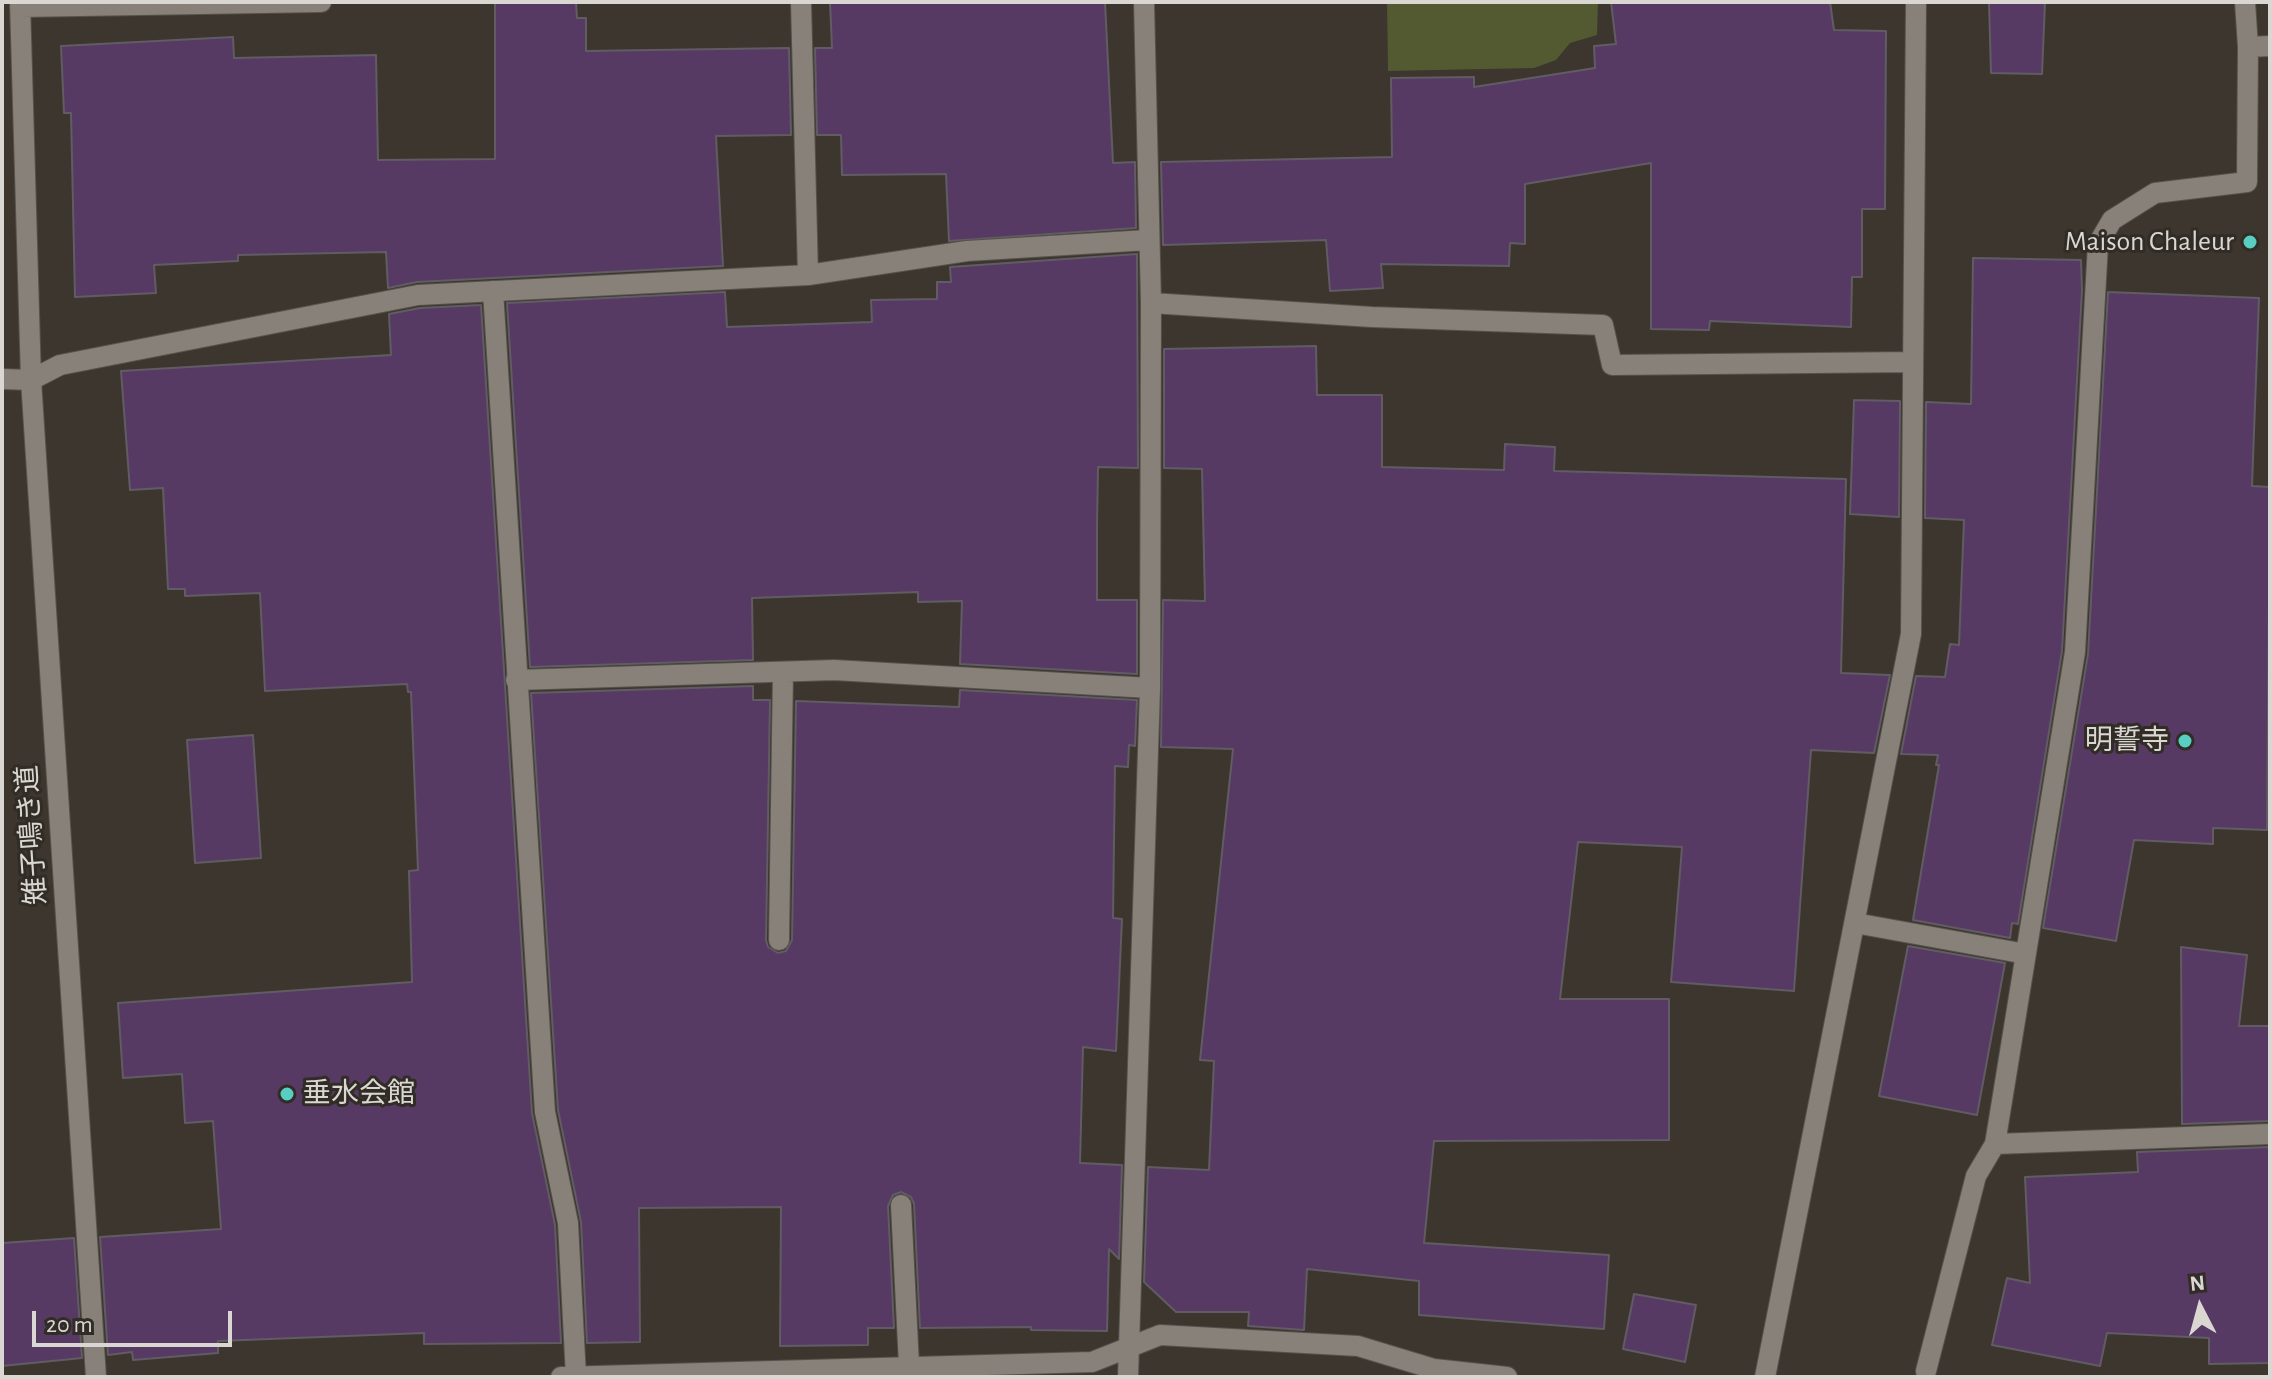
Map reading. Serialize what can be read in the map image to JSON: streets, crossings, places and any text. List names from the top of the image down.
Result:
{
  "streets": {
    "street": ["雉子鳴き道"]
  },
  "places": ["Maison Chaleur", "明誓寺", "垂水会館"],
  "scale_bar": "20 m",
  "north": "top"
}
